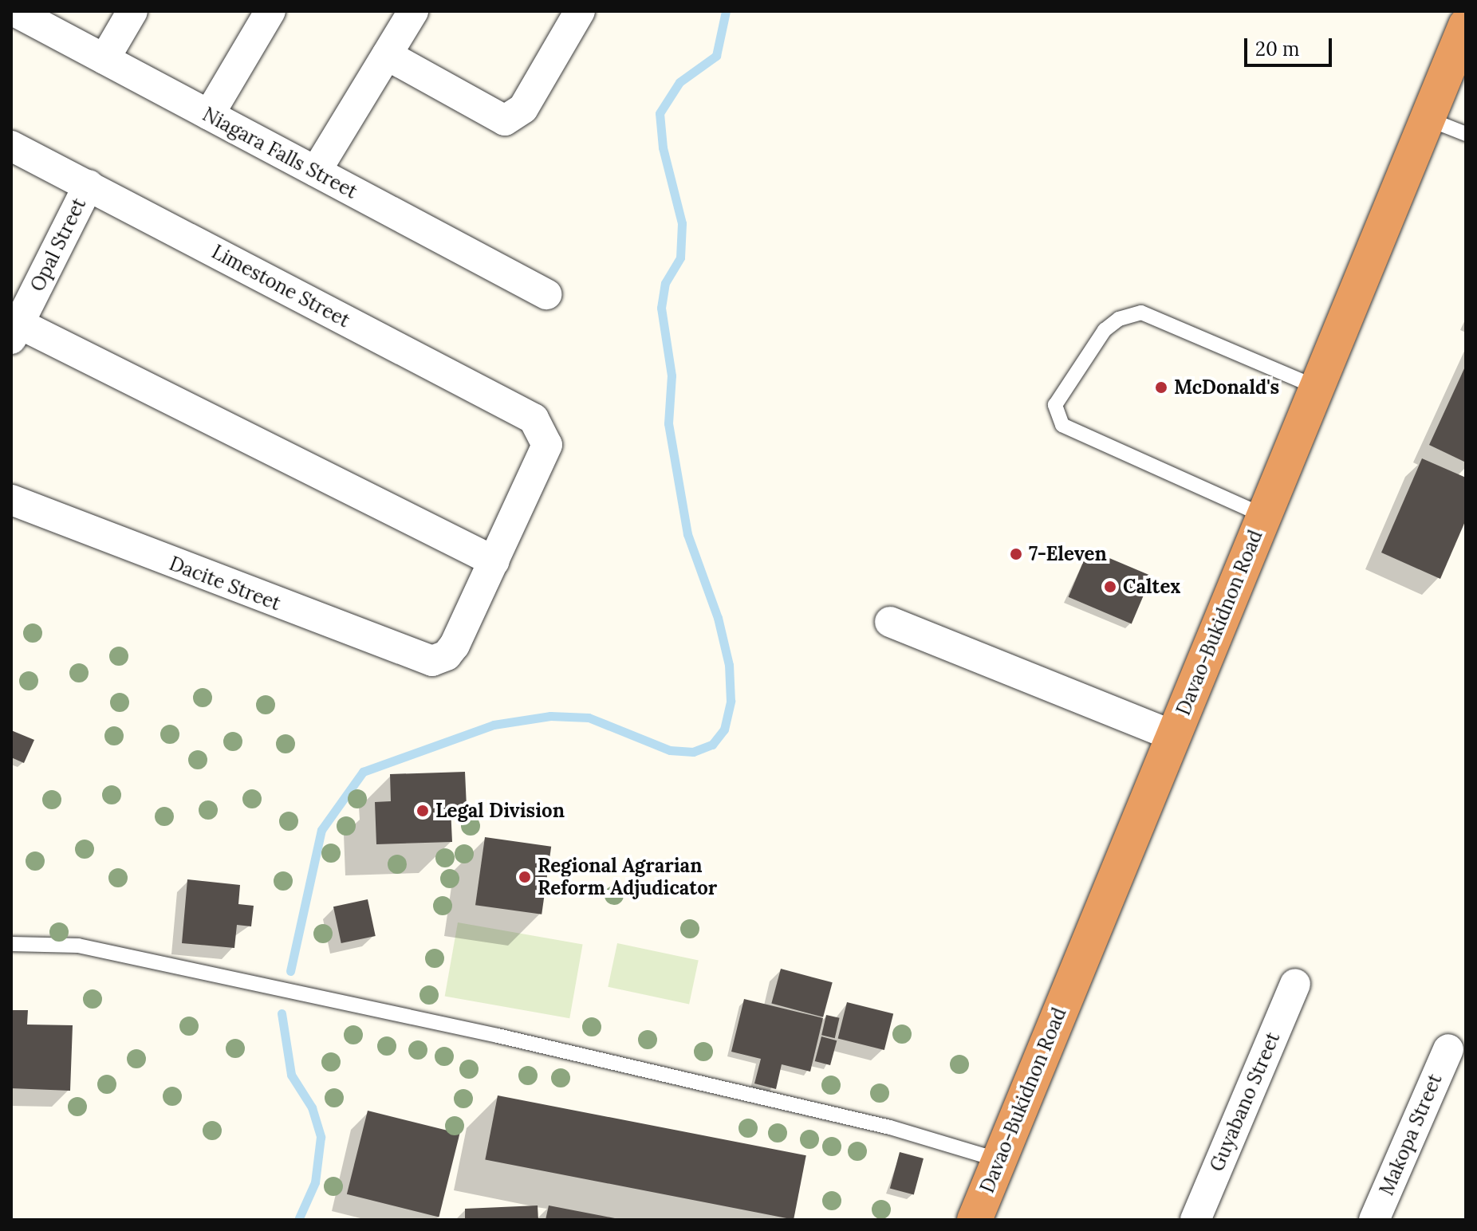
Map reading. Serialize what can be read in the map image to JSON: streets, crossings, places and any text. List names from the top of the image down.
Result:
{
  "streets": {
    "highway": ["Davao-Bukidnon Road"],
    "street": [
      "Niagara Falls Street",
      "Opal Street",
      "Limestone Street",
      "Dacite Street",
      "Guyabano Street",
      "Makopa Street"
    ]
  },
  "crossings": [
    ["Opal Street", "Limestone Street"],
    ["Limestone Street", "Dacite Street"]
  ],
  "places": [
    "McDonald's",
    "7-Eleven",
    "Caltex",
    "Legal Division",
    "Regional Agrarian Reform Adjudicator"
  ],
  "scale_bar": "20 m"
}
